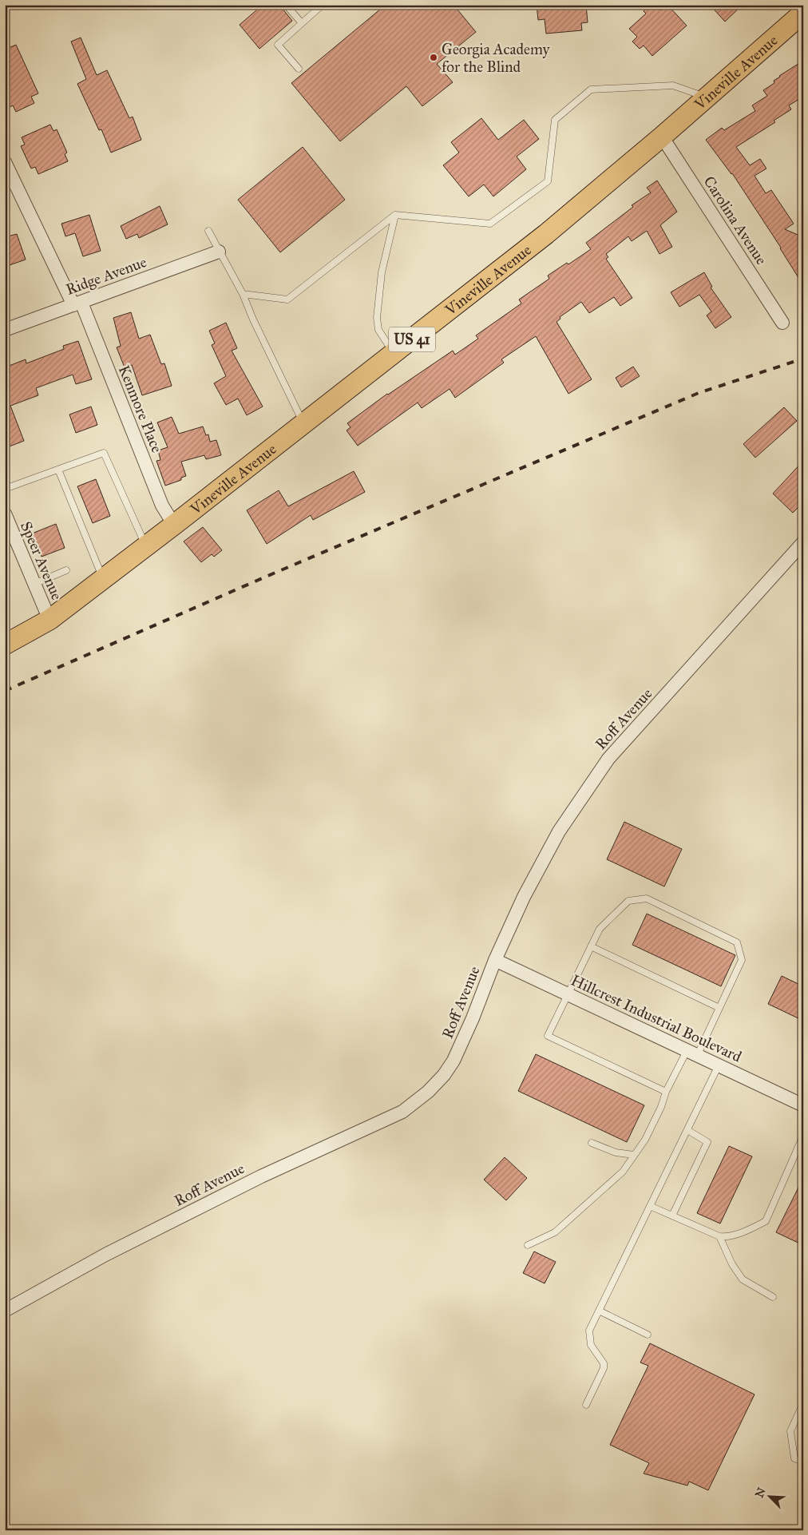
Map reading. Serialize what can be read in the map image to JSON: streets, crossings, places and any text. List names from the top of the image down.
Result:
{
  "streets": {
    "main road": ["Vineville Avenue", "US 41"],
    "street": [
      "Carolina Avenue",
      "Ridge Avenue",
      "Kenmore Place",
      "Speer Avenue",
      "Roff Avenue",
      "Hillcrest Industrial Boulevard"
    ]
  },
  "crossings": [
    ["Vineville Avenue", "Carolina Avenue"],
    ["Vineville Avenue", "Kenmore Place"],
    ["Vineville Avenue", "Speer Avenue"],
    ["Ridge Avenue", "Kenmore Place"],
    ["Roff Avenue", "Hillcrest Industrial Boulevard"]
  ],
  "places": ["Georgia Academy for the Blind"],
  "north": "top left"
}
